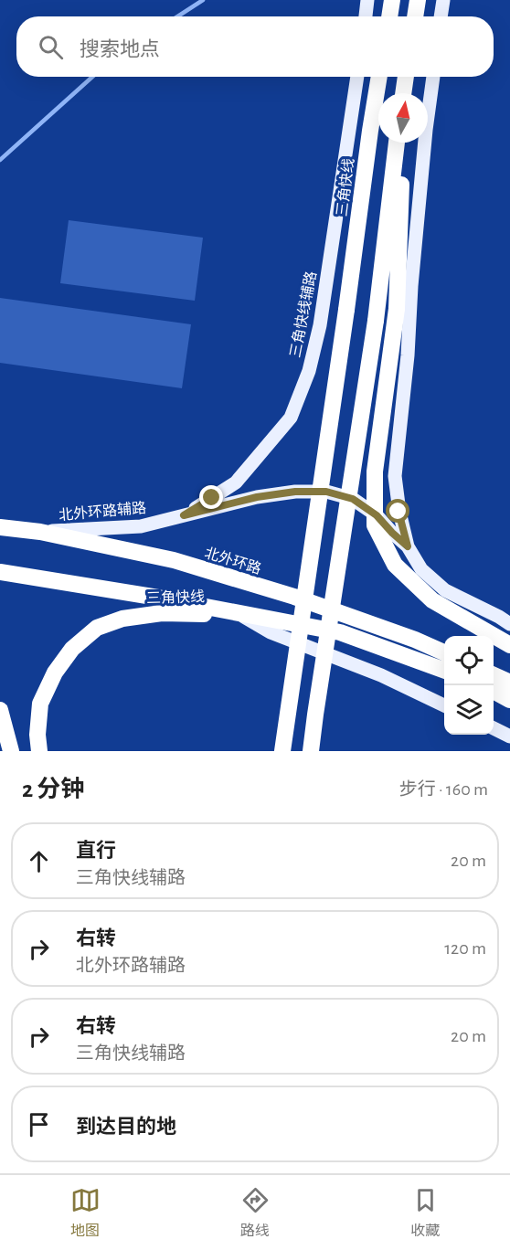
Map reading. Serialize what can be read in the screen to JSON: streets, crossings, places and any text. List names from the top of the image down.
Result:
{
  "streets": {
    "highway": ["三角快线", "北外环路"],
    "main road": ["三角快线辅路", "北外环路辅路"]
  },
  "crossings": [
    ["三角快线辅路", "北外环路辅路"],
    ["北外环路辅路", "北外环路"]
  ],
  "north": "top",
  "page": {
    "search": "搜索地点",
    "heading": ["2 分钟", "步行 · 160 m"],
    "list": [
      ["直行", "三角快线辅路", "20 m"],
      ["右转", "北外环路辅路", "120 m"],
      ["右转", "三角快线辅路", "20 m"],
      "到达目的地"
    ],
    "nav": ["地图", "路线", "收藏"]
  }
}
